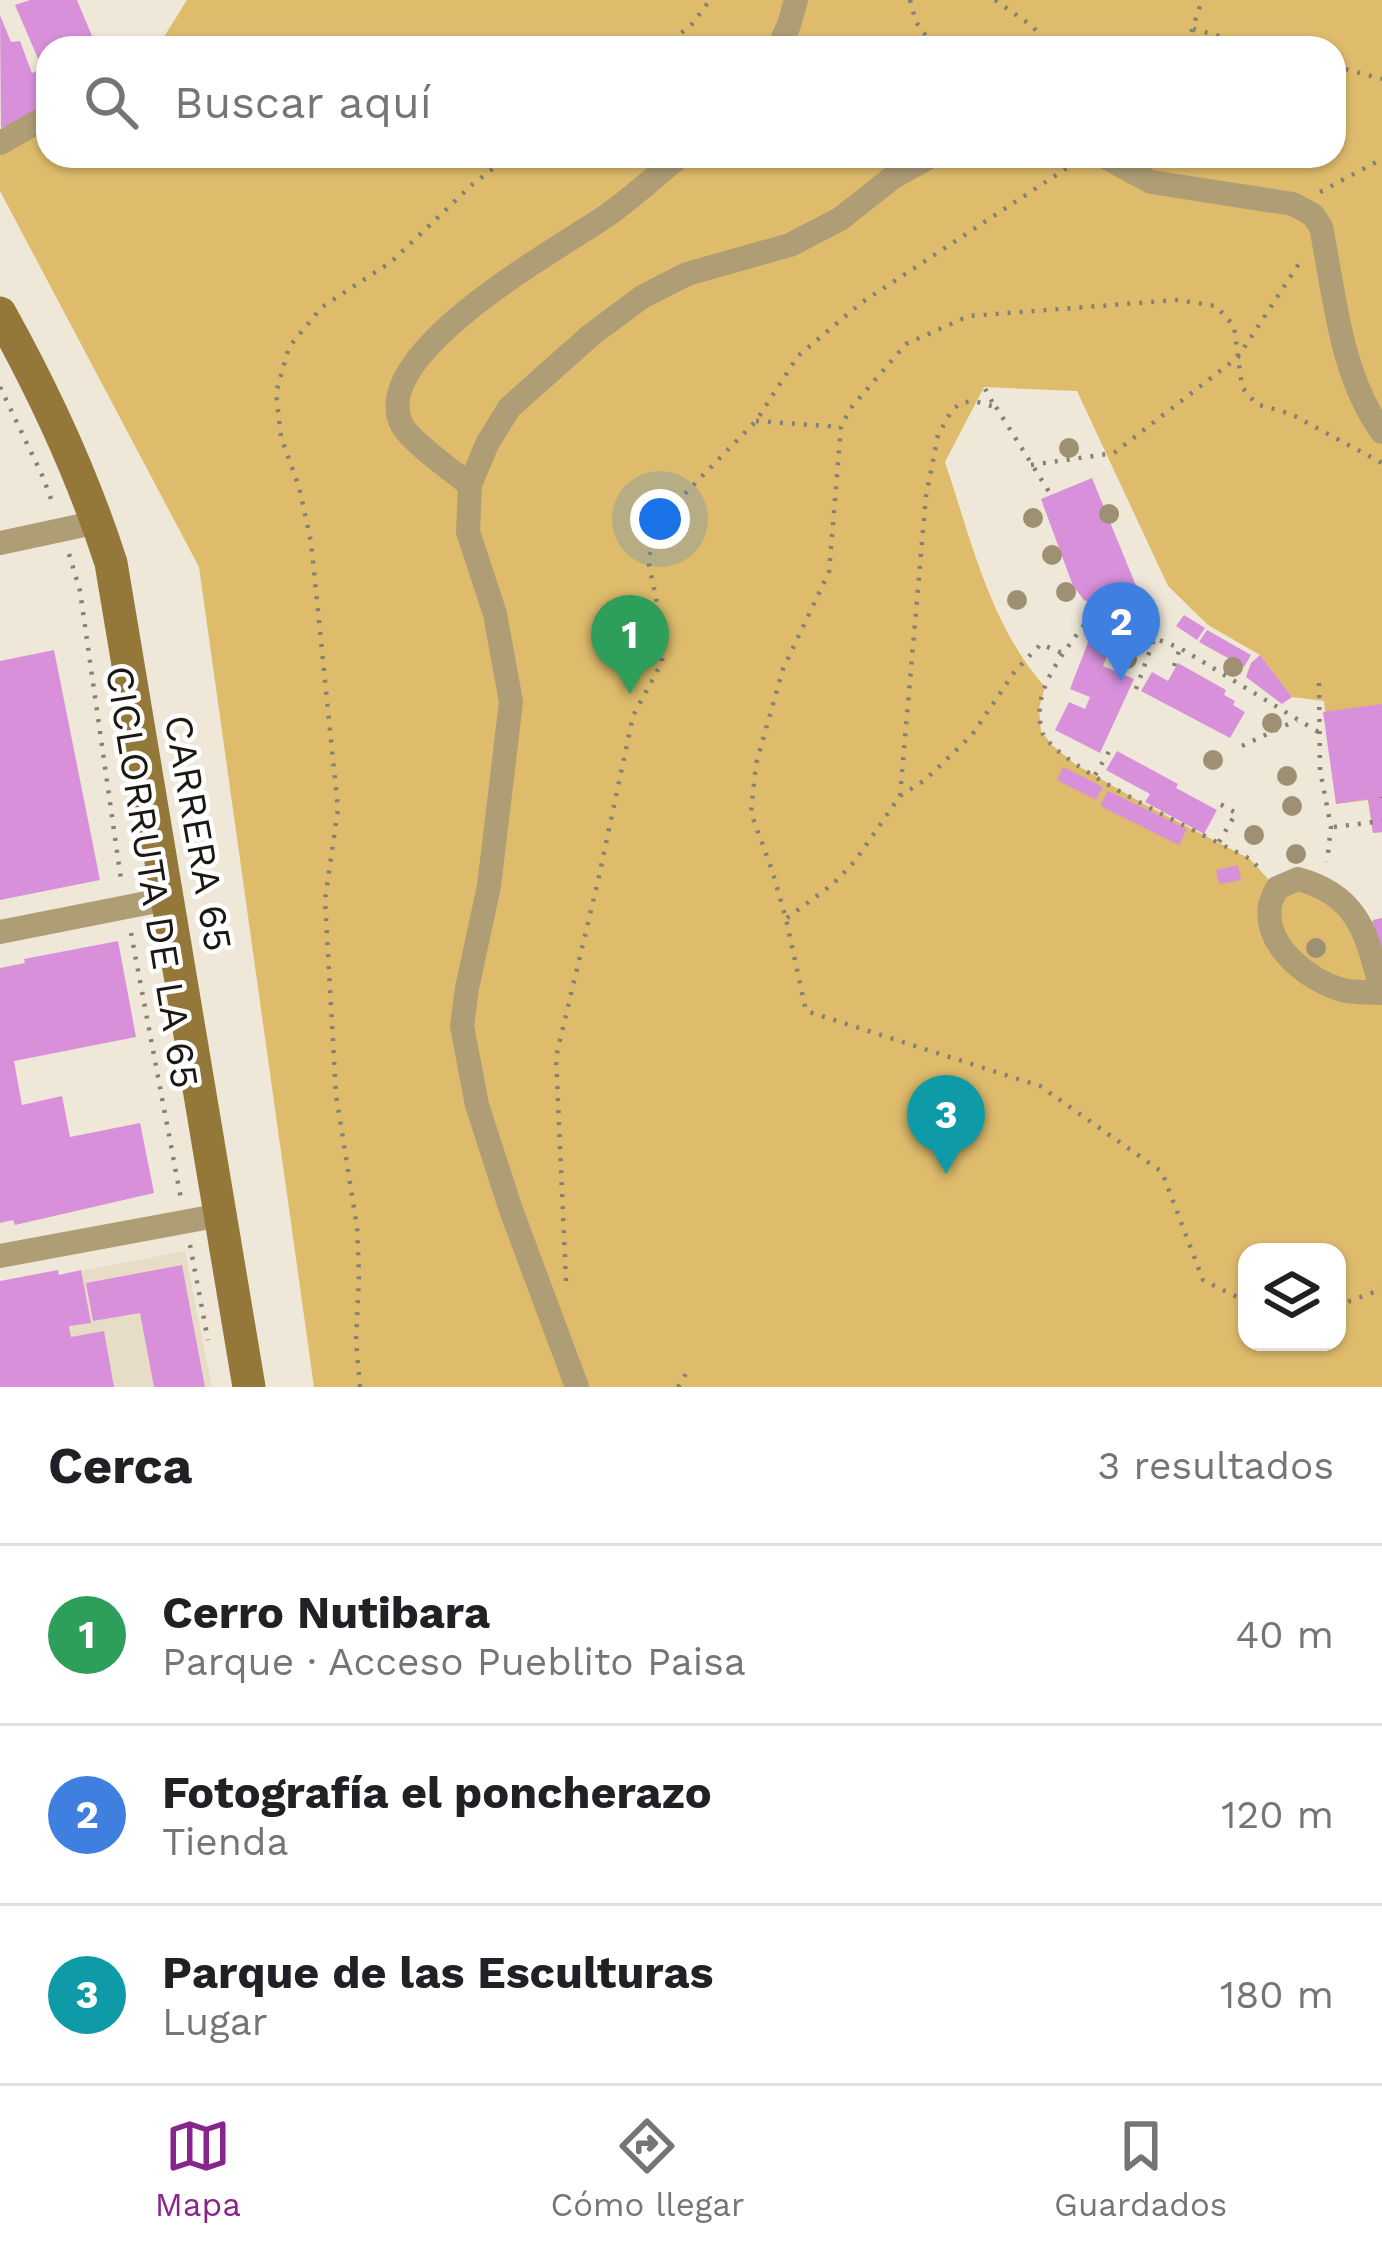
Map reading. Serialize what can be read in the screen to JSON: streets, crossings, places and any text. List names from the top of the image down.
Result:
{
  "streets": {
    "main road": ["CARRERA 65"],
    "path": ["CICLORRUTA DE LA 65"]
  },
  "page": {
    "search": "Buscar aquí",
    "pins": ["2", "1", "3"],
    "heading": ["Cerca", "3 resultados"],
    "list": [
      {
        "mark": "1",
        "name": "Cerro Nutibara",
        "note": "Parque · Acceso Pueblito Paisa",
        "value": "40 m"
      },
      {
        "mark": "2",
        "name": "Fotografía el poncherazo",
        "note": "Tienda",
        "value": "120 m"
      },
      {
        "mark": "3",
        "name": "Parque de las Esculturas",
        "note": "Lugar",
        "value": "180 m"
      }
    ],
    "nav": ["Mapa", "Cómo llegar", "Guardados"]
  }
}
